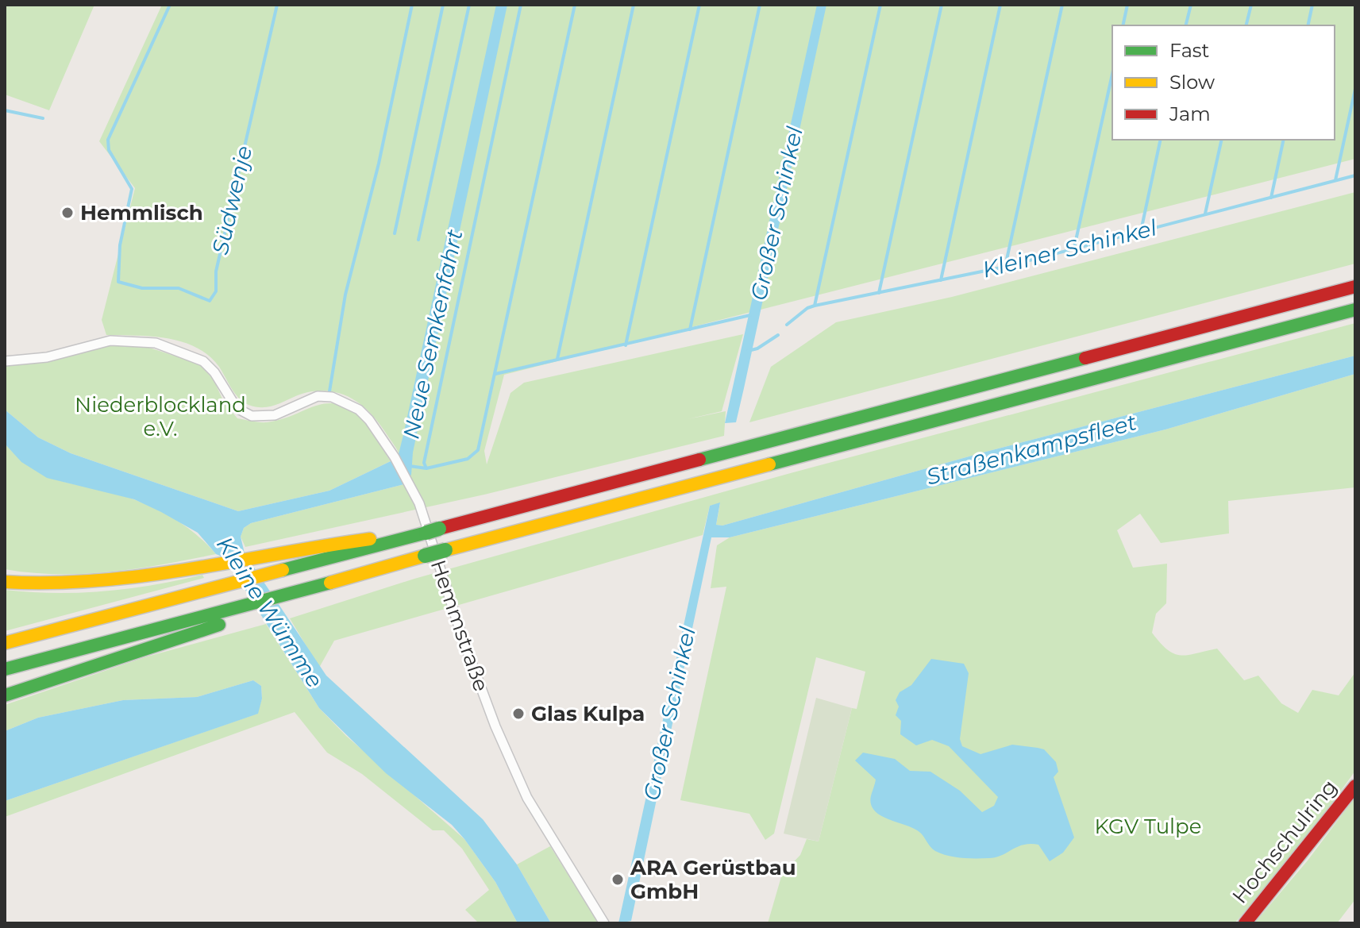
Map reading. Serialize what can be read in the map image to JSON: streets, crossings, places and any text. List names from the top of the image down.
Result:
{
  "streets": {
    "main road": ["Hochschulring"],
    "street": ["Hemmstraße"]
  },
  "water": [
    "Südwenje",
    "Großer Schinkel",
    "Kleiner Schinkel",
    "Neue Semkenfahrt",
    "Straßenkampsfleet",
    "Kleine Wümme"
  ],
  "parks": ["Niederblockland e.V.", "KGV Tulpe"],
  "places": ["Hemmlisch", "Glas Kulpa", "ARA Gerüstbau GmbH"],
  "legend": ["Fast", "Slow", "Jam"]
}
